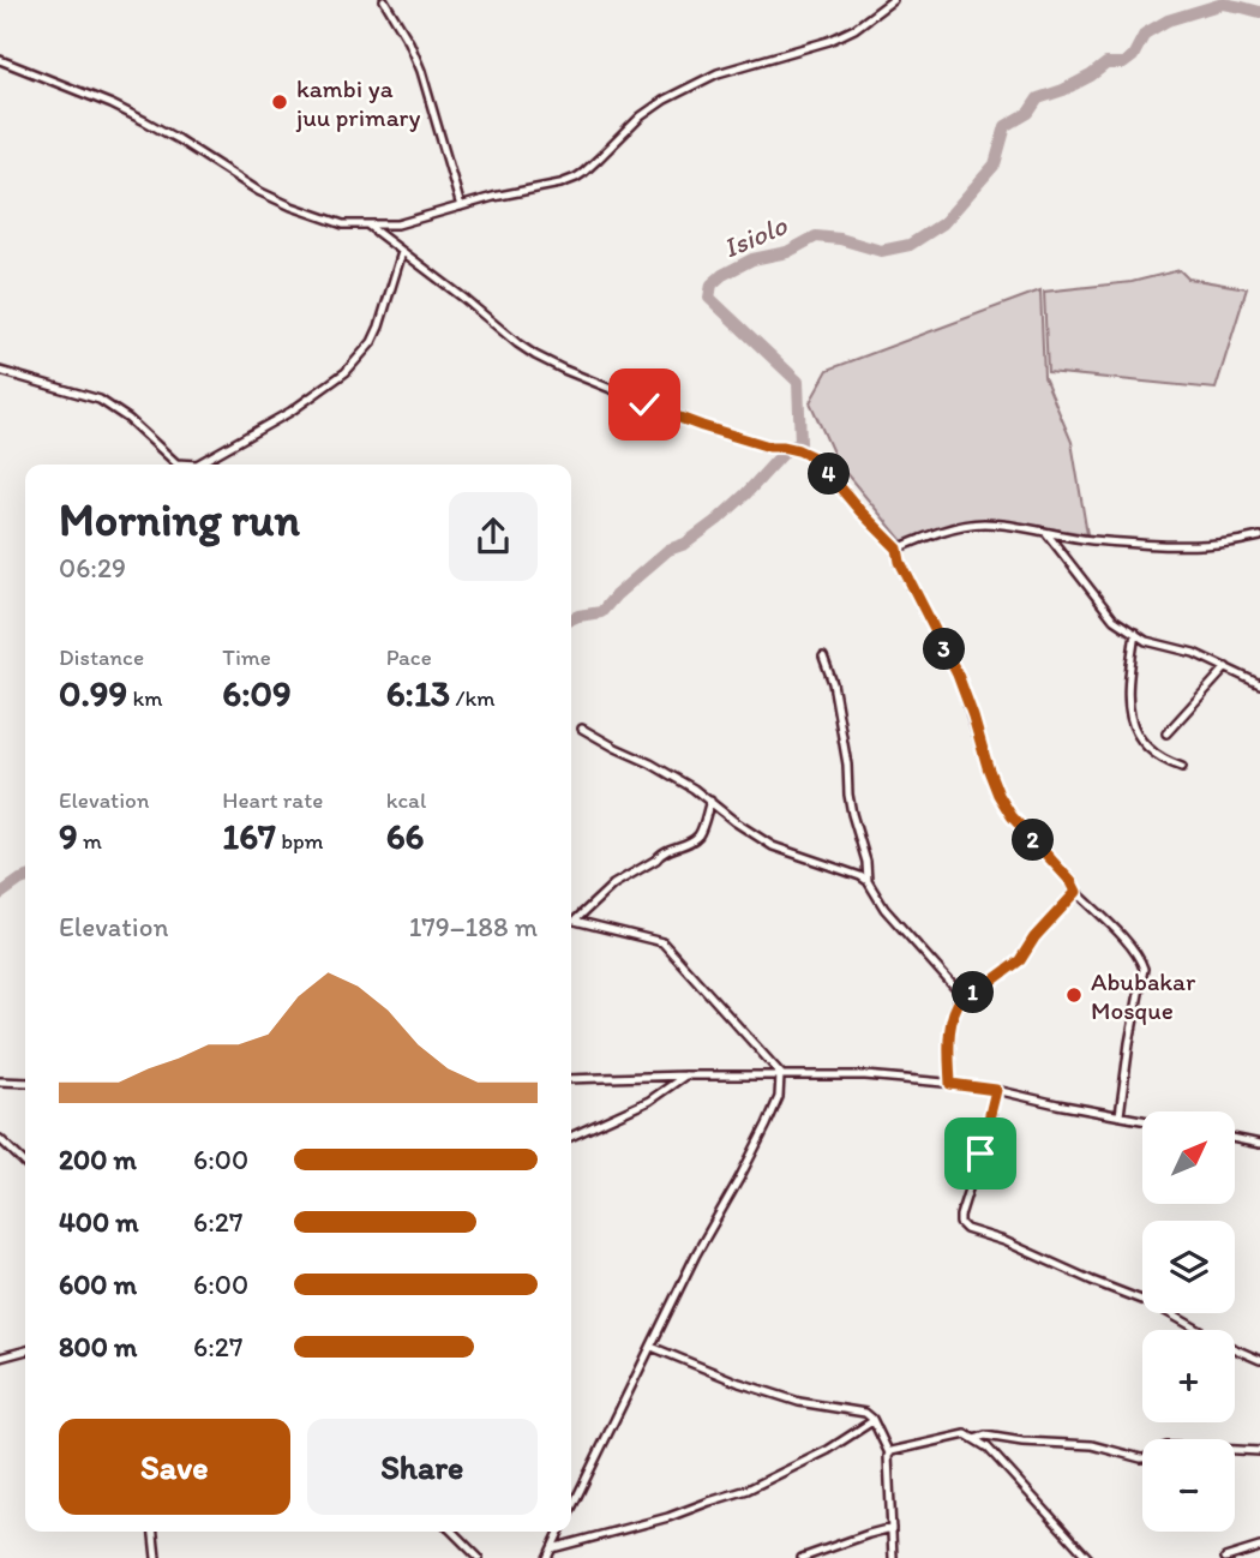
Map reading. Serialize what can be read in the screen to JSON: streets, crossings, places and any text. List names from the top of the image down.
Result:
{
  "water": ["Isiolo"],
  "places": ["kambi ya juu primary", "Abubakar Mosque"],
  "north": "top right",
  "page": {
    "pins": [
      "4",
      "3",
      "2",
      "1"
    ],
    "heading": ["Morning run", "06:29"],
    "stats": [
      ["Distance", "0.99 km"],
      ["Time", "6:09"],
      ["Pace", "6:13 /km"],
      ["Elevation", "9 m"],
      ["Heart rate", "167 bpm"],
      ["kcal", "66"]
    ],
    "chart": ["Elevation", "179–188 m"],
    "map_buttons": ["+", "−"],
    "list": [
      {
        "name": "200 m",
        "note": "6:00"
      },
      {
        "name": "400 m",
        "note": "6:27"
      },
      {
        "name": "600 m",
        "note": "6:00"
      },
      {
        "name": "800 m",
        "note": "6:27"
      }
    ],
    "buttons": ["Save", "Share"]
  }
}
